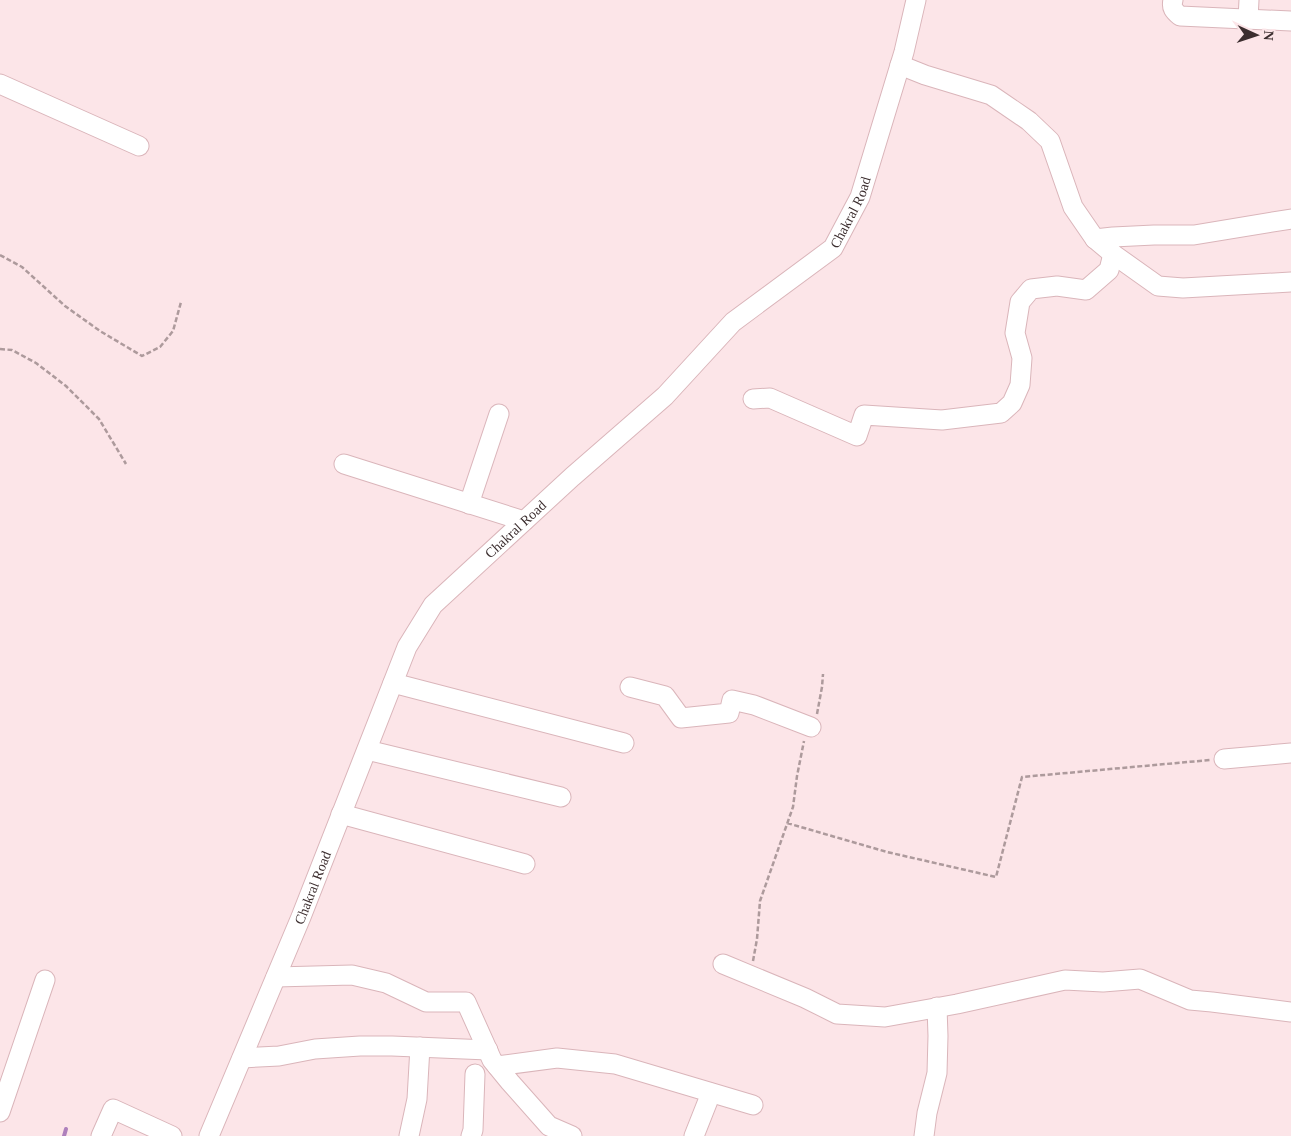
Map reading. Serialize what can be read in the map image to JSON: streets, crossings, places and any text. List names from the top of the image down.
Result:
{
  "streets": {
    "street": ["Chakral Road"]
  },
  "north": "right"
}
